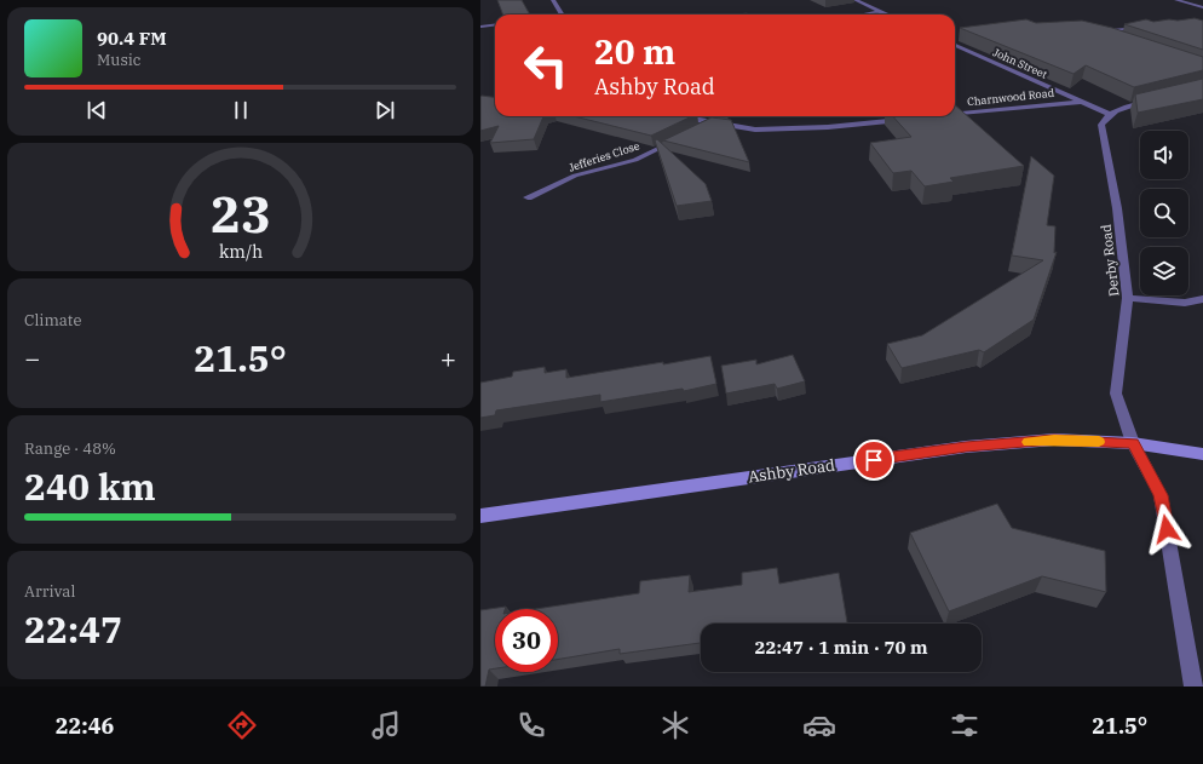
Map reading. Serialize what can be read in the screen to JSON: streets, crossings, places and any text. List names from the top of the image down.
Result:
{
  "streets": {
    "main road": ["Ashby Road"],
    "street": [
      "John Street",
      "Charnwood Road",
      "Jefferies Close",
      "Derby Road"
    ]
  },
  "crossings": [
    ["John Street", "Charnwood Road"],
    ["John Street", "Derby Road"],
    ["Derby Road", "Ashby Road"]
  ],
  "page": {
    "turn": ["20 m", "Ashby Road"],
    "song": ["90.4 FM", "Music"],
    "tile": [
      "Climate",
      ["Range · 48%", "240 km"],
      ["Arrival", "22:47"]
    ],
    "heat": ["−", "21.5°", "+"],
    "limit": "30",
    "trip": "22:47 · 1 min · 70 m",
    "tabs": ["22:46", "21.5°"],
    "gauge": ["23", "km/h"]
  }
}
